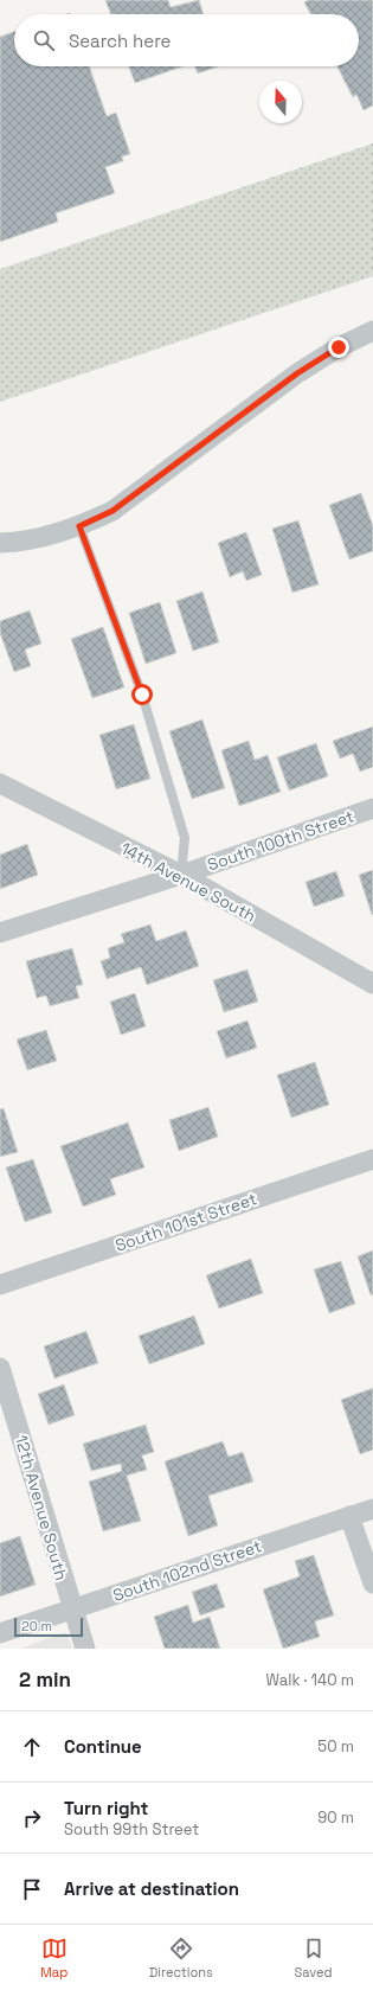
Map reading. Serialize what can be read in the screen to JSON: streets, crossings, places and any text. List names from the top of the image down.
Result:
{
  "streets": {
    "street": [
      "South 100th Street",
      "14th Avenue South",
      "South 101st Street",
      "12th Avenue South",
      "South 102nd Street"
    ]
  },
  "crossings": [
    ["South 100th Street", "14th Avenue South"],
    ["12th Avenue South", "South 102nd Street"]
  ],
  "scale_bar": "20 m",
  "north": "top",
  "page": {
    "search": "Search here",
    "scale": "20 m",
    "heading": ["2 min", "Walk · 140 m"],
    "list": [
      ["Continue", "50 m"],
      ["Turn right", "South 99th Street", "90 m"],
      "Arrive at destination"
    ],
    "nav": ["Map", "Directions", "Saved"]
  }
}
